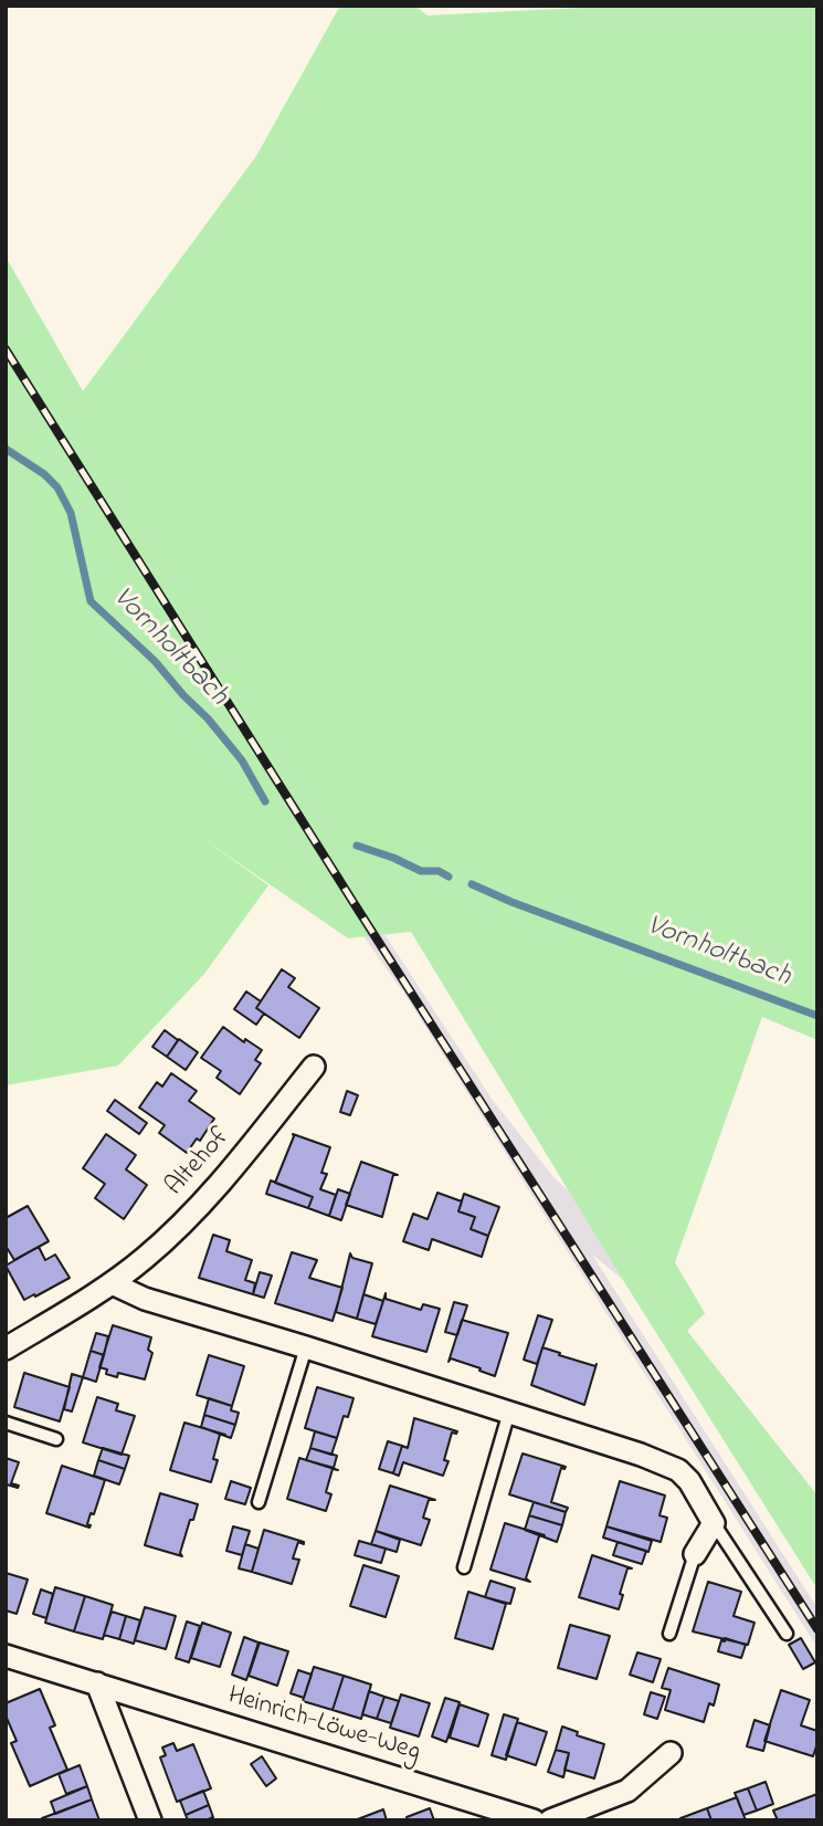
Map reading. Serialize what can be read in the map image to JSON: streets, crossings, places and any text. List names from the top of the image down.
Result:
{
  "streets": {
    "street": ["Altehof", "Heinrich-Löwe-Weg"]
  },
  "water": ["Vornholtbach"]
}
